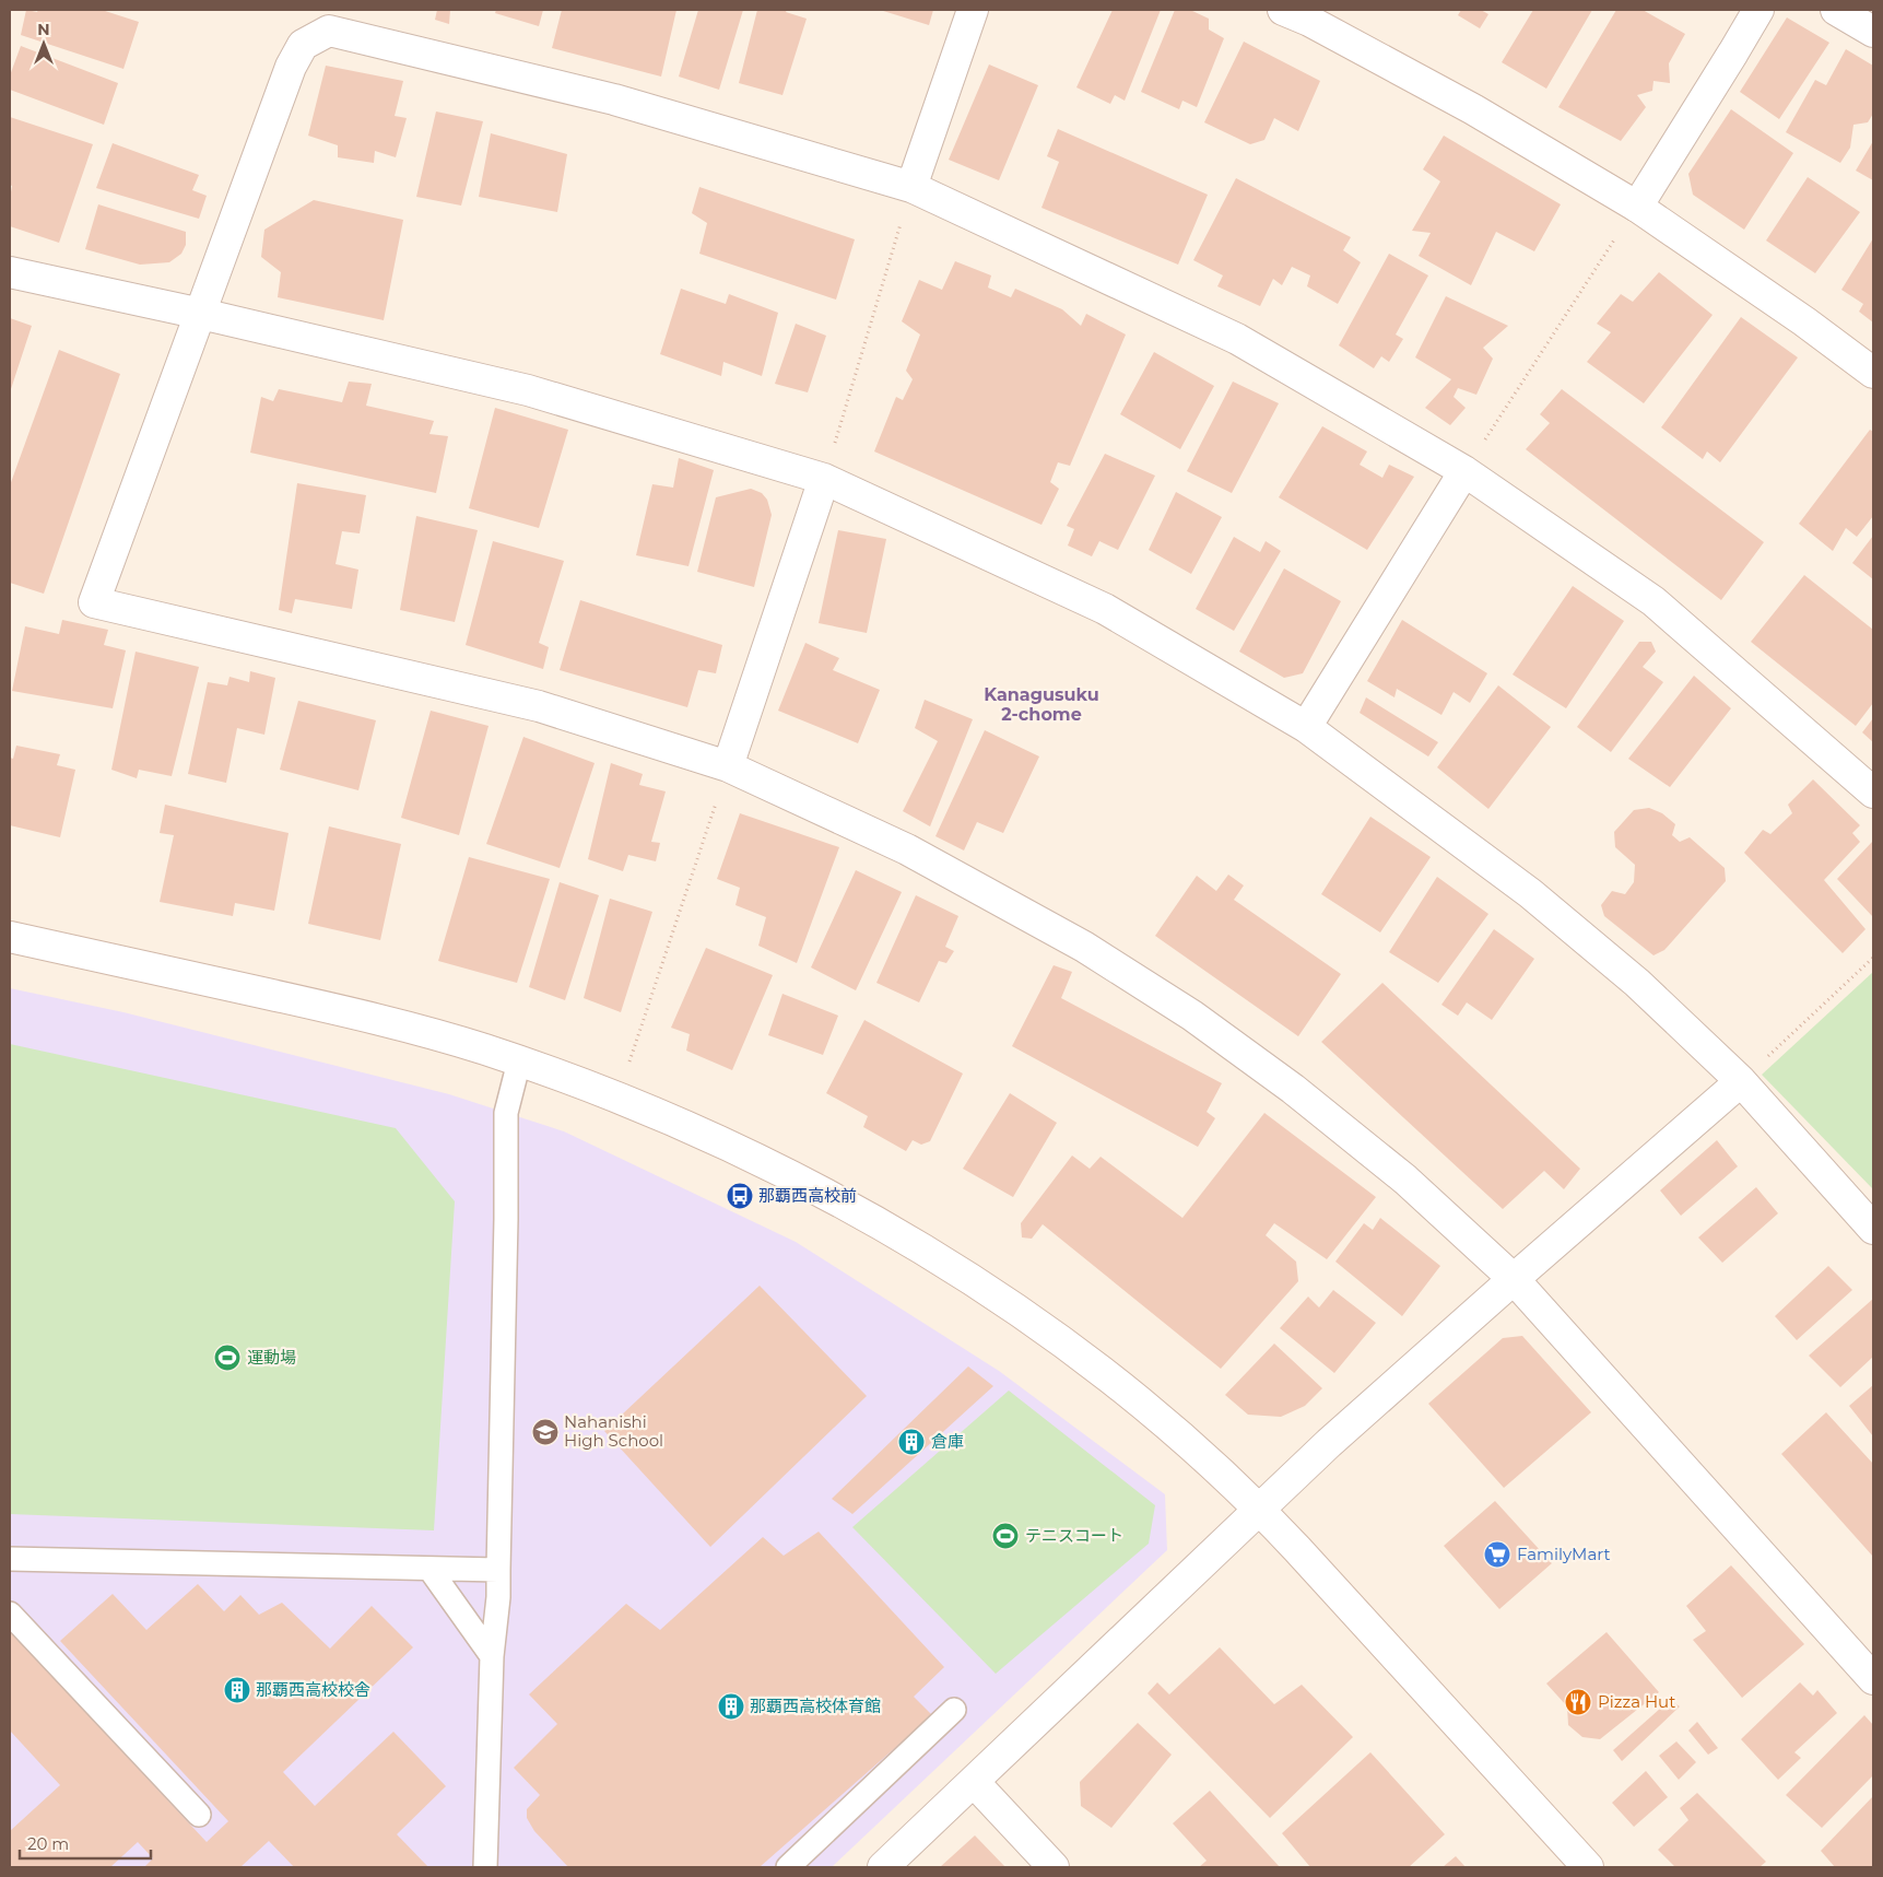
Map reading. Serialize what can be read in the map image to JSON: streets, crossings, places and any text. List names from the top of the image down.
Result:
{
  "districts": ["Kanagusuku 2-chome"],
  "places": {
    "bus stop": ["那覇西高校前"],
    "sports": ["運動場", "テニスコート"],
    "school or university": ["Nahanishi High School"],
    "building": ["倉庫", "那覇西高校校舎", "那覇西高校体育館"],
    "supermarket": ["FamilyMart"],
    "restaurant": ["Pizza Hut"]
  },
  "scale_bar": "20 m",
  "north": "top"
}
